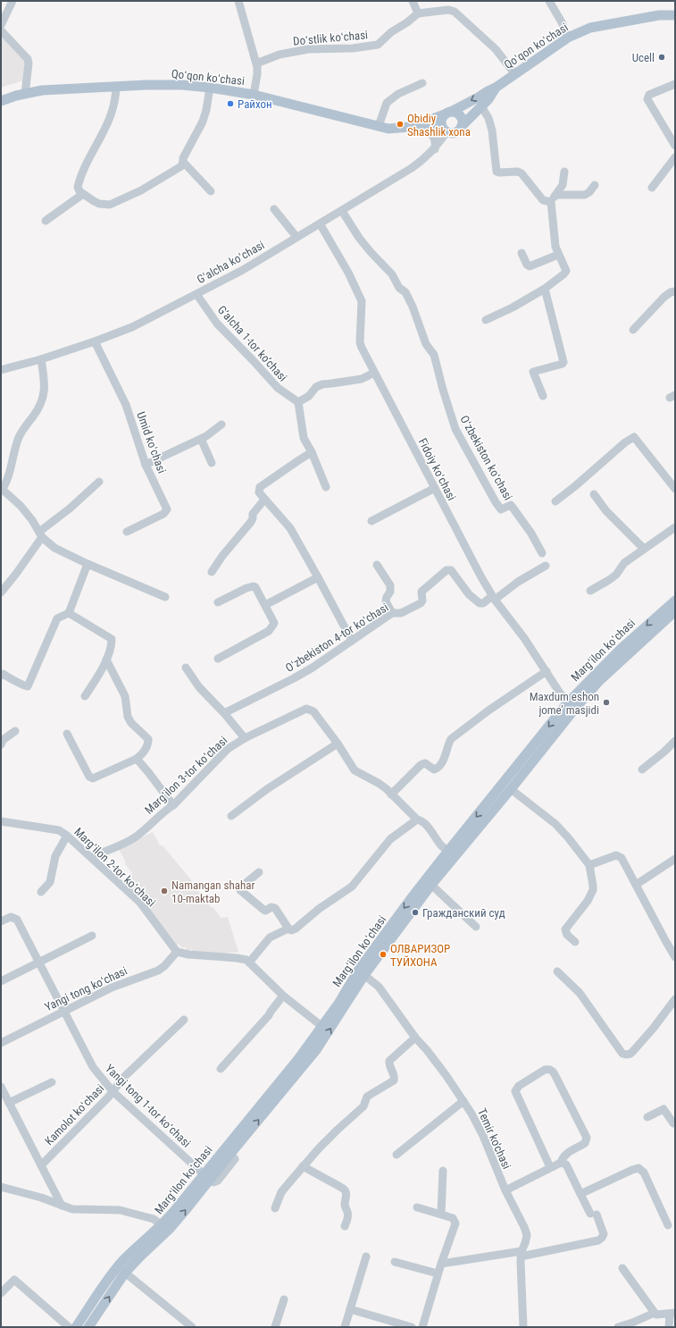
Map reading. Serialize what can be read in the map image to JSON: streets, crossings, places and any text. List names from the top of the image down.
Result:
{
  "streets": {
    "main road": ["Qoʻqon koʻchasi", "Margʻilon koʻchasi"],
    "street": [
      "Doʻstlik koʻchasi",
      "Gʻalcha koʻchasi",
      "Gʼalcha 1-tor koʼchasi",
      "Umid koʻchasi",
      "Oʻzbekiston koʻchasi",
      "Fidoiy koʻchasi",
      "Oʻzbekiston 4-tor koʻchasi",
      "Margʻilon 3-tor koʻchasi",
      "Margʻilon 2-tor koʻchasi",
      "Yangi tong koʻchasi",
      "Yangi tong 1-tor koʻchasi",
      "Kamolot koʻchasi",
      "Temir ko'chasi"
    ]
  },
  "crossings": [
    ["Qoʻqon koʻchasi", "Gʻalcha koʻchasi"],
    ["Gʻalcha koʻchasi", "Gʼalcha 1-tor koʼchasi"],
    ["Gʻalcha koʻchasi", "Umid koʻchasi"],
    ["Gʻalcha koʻchasi", "Oʻzbekiston koʻchasi"],
    ["Gʻalcha koʻchasi", "Fidoiy koʻchasi"],
    ["Fidoiy koʻchasi", "Oʻzbekiston 4-tor koʻchasi"],
    ["Fidoiy koʻchasi", "Margʻilon koʻchasi"],
    ["Margʻilon koʻchasi", "Margʻilon 3-tor koʻchasi"],
    ["Margʻilon koʻchasi", "Yangi tong 1-tor koʻchasi"],
    ["Margʻilon koʻchasi", "Temir ko'chasi"],
    ["Margʻilon 3-tor koʻchasi", "Margʻilon 2-tor koʻchasi"],
    ["Margʻilon 2-tor koʻchasi", "Yangi tong koʻchasi"],
    ["Yangi tong koʻchasi", "Yangi tong 1-tor koʻchasi"],
    ["Yangi tong 1-tor koʻchasi", "Kamolot koʻchasi"]
  ],
  "places": [
    "Ucell",
    "Райхон",
    "Obidiy Shashlik xona",
    "Maxdum eshon jome’ masjidi",
    "Namangan shahar 10-maktab",
    "Гражданский суд",
    "ОЛВАРИЗОР ТУЙХОНА"
  ]
}
